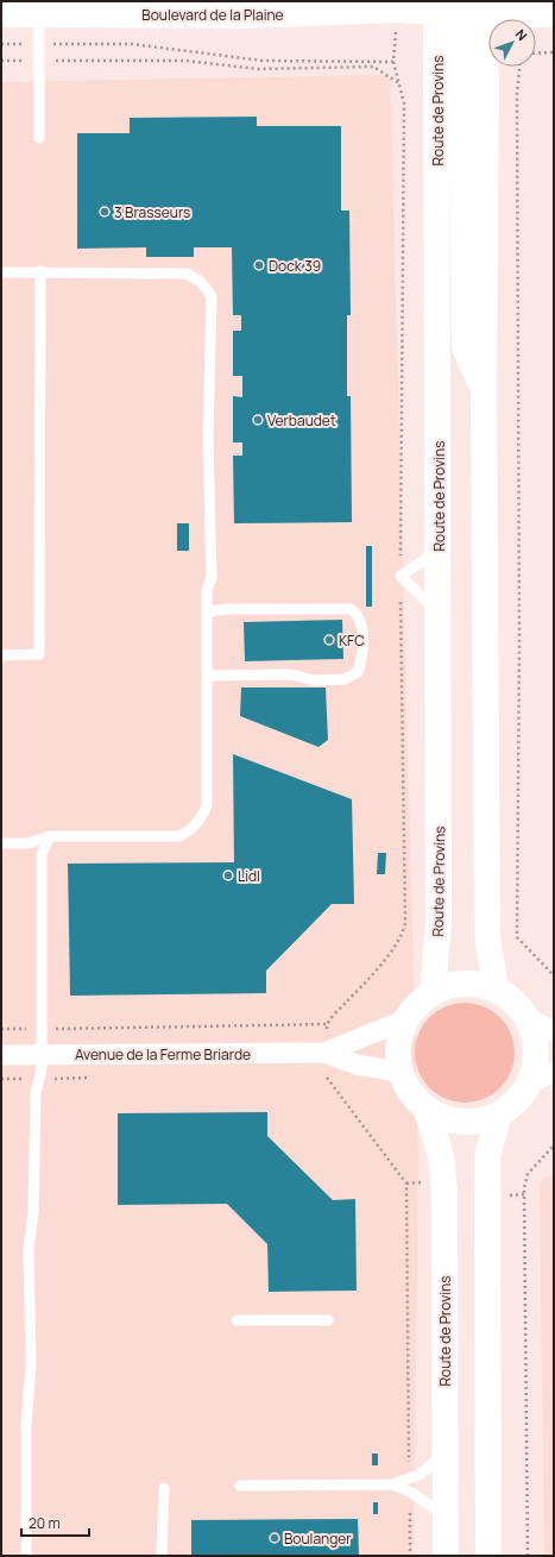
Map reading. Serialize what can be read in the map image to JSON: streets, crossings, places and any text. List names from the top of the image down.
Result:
{
  "streets": {
    "main road": ["Boulevard de la Plaine", "Route de Provins"],
    "street": ["Avenue de la Ferme Briarde"]
  },
  "crossings": [
    ["Boulevard de la Plaine", "Route de Provins"],
    ["Route de Provins", "Avenue de la Ferme Briarde"]
  ],
  "places": [
    "3 Brasseurs",
    "Dock 39",
    "Verbaudet",
    "KFC",
    "Lidl",
    "Boulanger"
  ],
  "scale_bar": "20 m",
  "north": "top right"
}
